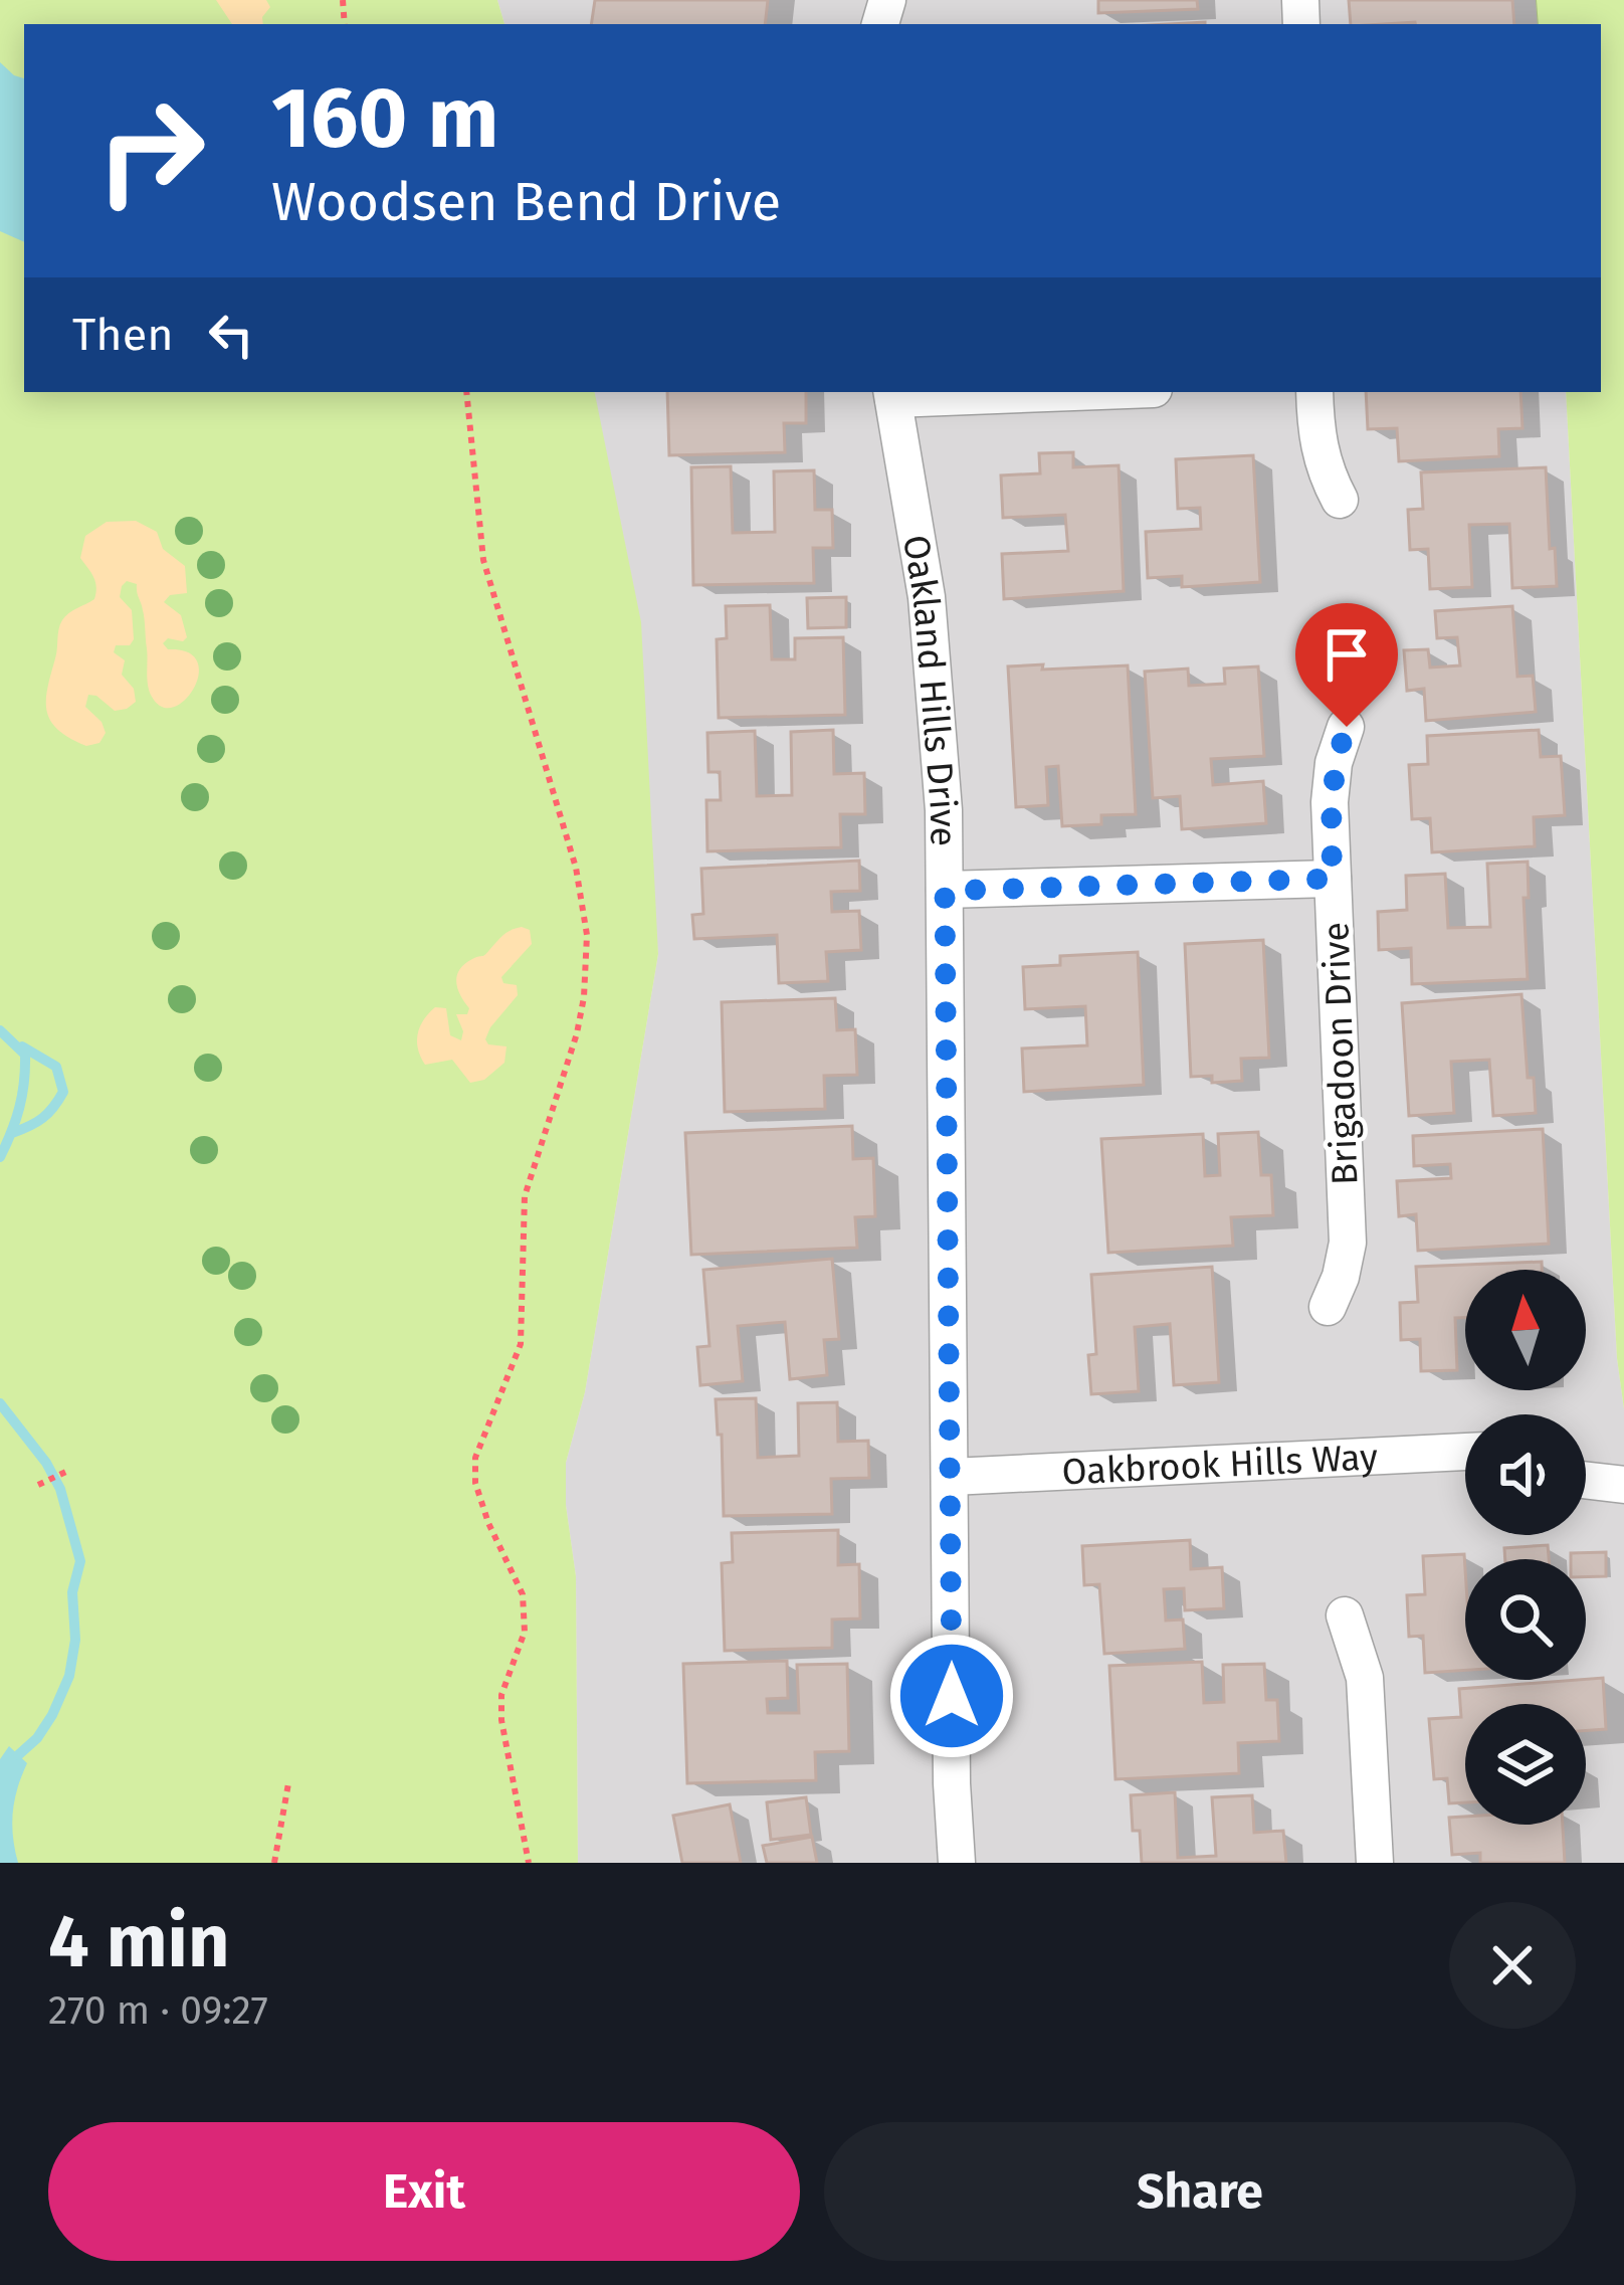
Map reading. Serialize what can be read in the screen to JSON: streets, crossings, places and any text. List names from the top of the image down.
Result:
{
  "streets": {
    "street": ["Oakland Hills Drive", "Brigadoon Drive", "Oakbrook Hills Way"]
  },
  "crossings": [
    ["Oakland Hills Drive", "Oakbrook Hills Way"]
  ],
  "north": "top",
  "page": {
    "turn": ["160 m", "Woodsen Bend Drive"],
    "then": "Then",
    "heading": ["4 min", "270 m · 09:27"],
    "buttons": ["Exit", "Share"]
  }
}
